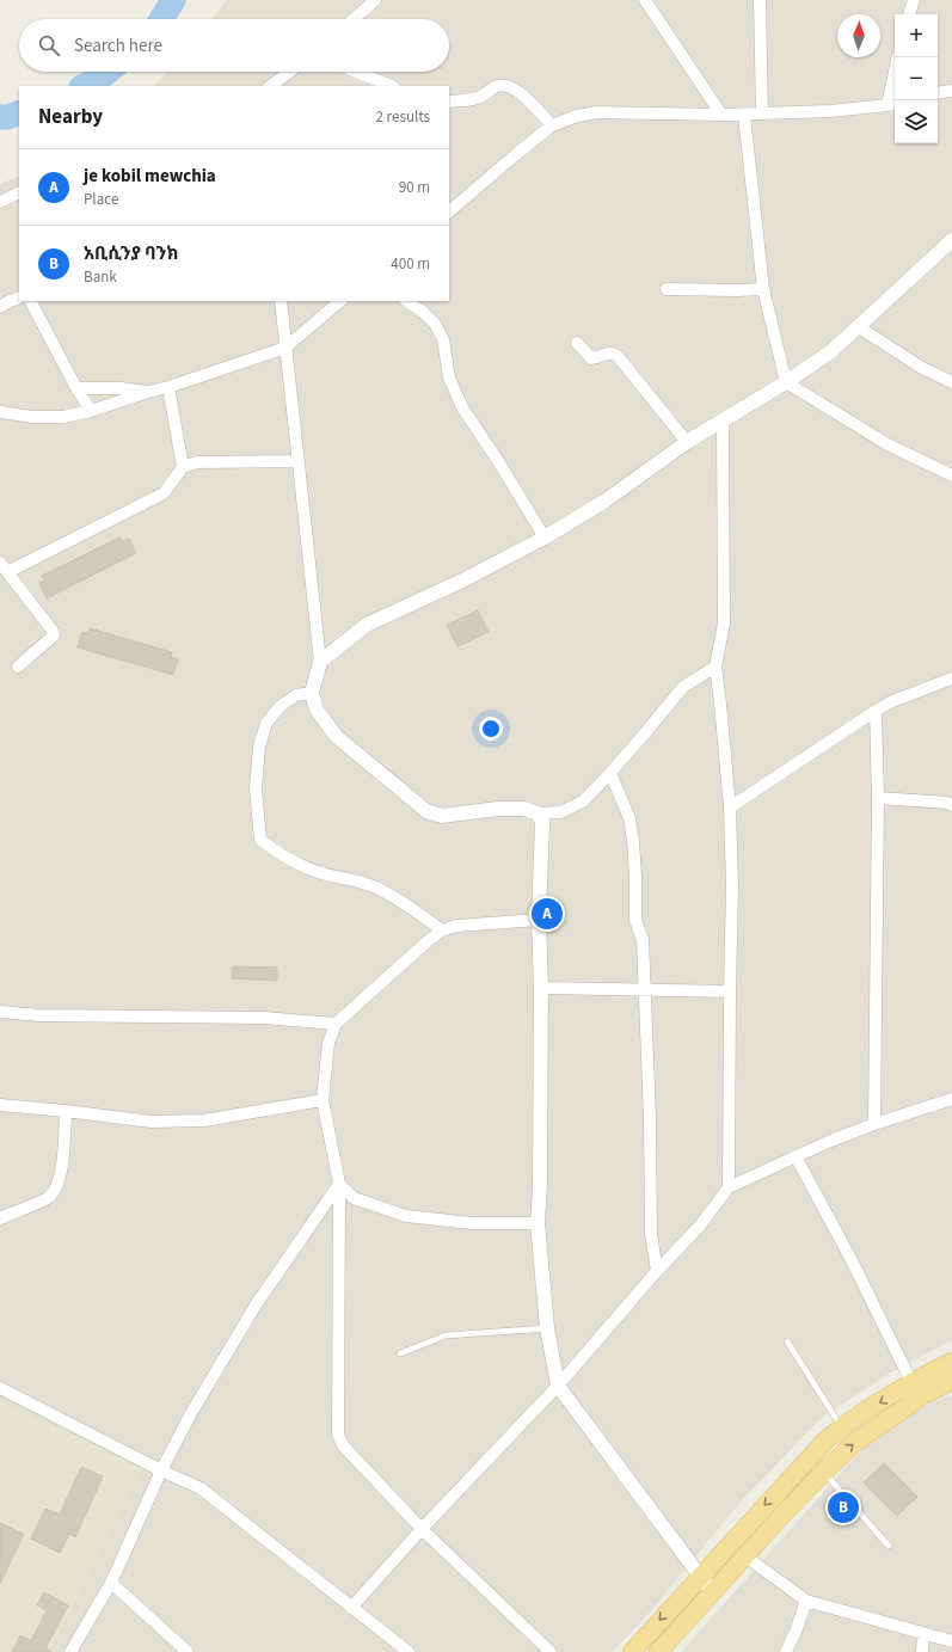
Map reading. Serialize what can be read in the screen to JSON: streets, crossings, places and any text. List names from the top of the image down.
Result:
{
  "north": "top",
  "page": {
    "map_buttons": ["+", "−"],
    "search": "Search here",
    "heading": ["Nearby", "2 results"],
    "list": [
      {
        "mark": "A",
        "name": "je kobil mewchia",
        "note": "Place",
        "value": "90 m"
      },
      {
        "mark": "B",
        "name": "አቢሲንያ ባንክ",
        "note": "Bank",
        "value": "400 m"
      }
    ],
    "pins": ["A", "B"]
  }
}
